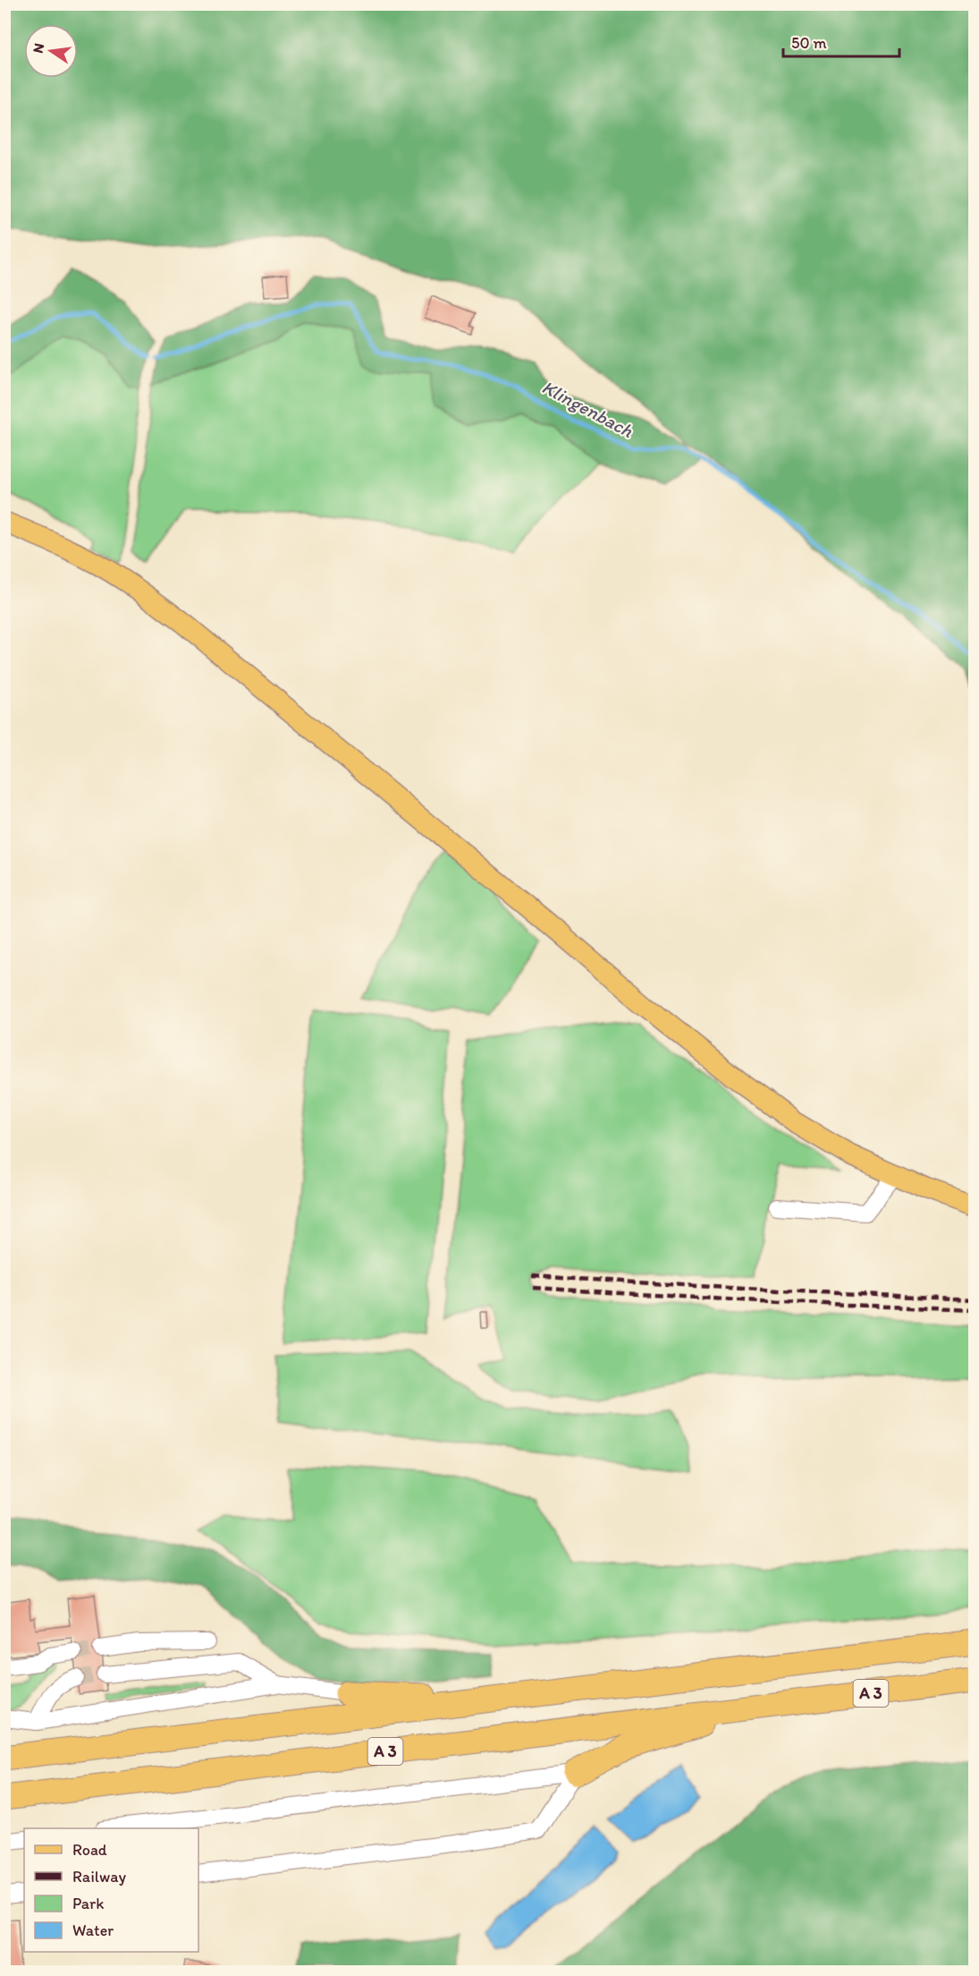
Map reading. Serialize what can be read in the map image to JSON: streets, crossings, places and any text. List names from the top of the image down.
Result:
{
  "streets": {
    "highway": ["A 3"]
  },
  "water": ["Klingenbach"],
  "legend": [
    "Road",
    "Railway",
    "Park",
    "Water"
  ],
  "scale_bar": "50 m",
  "north": "left"
}
